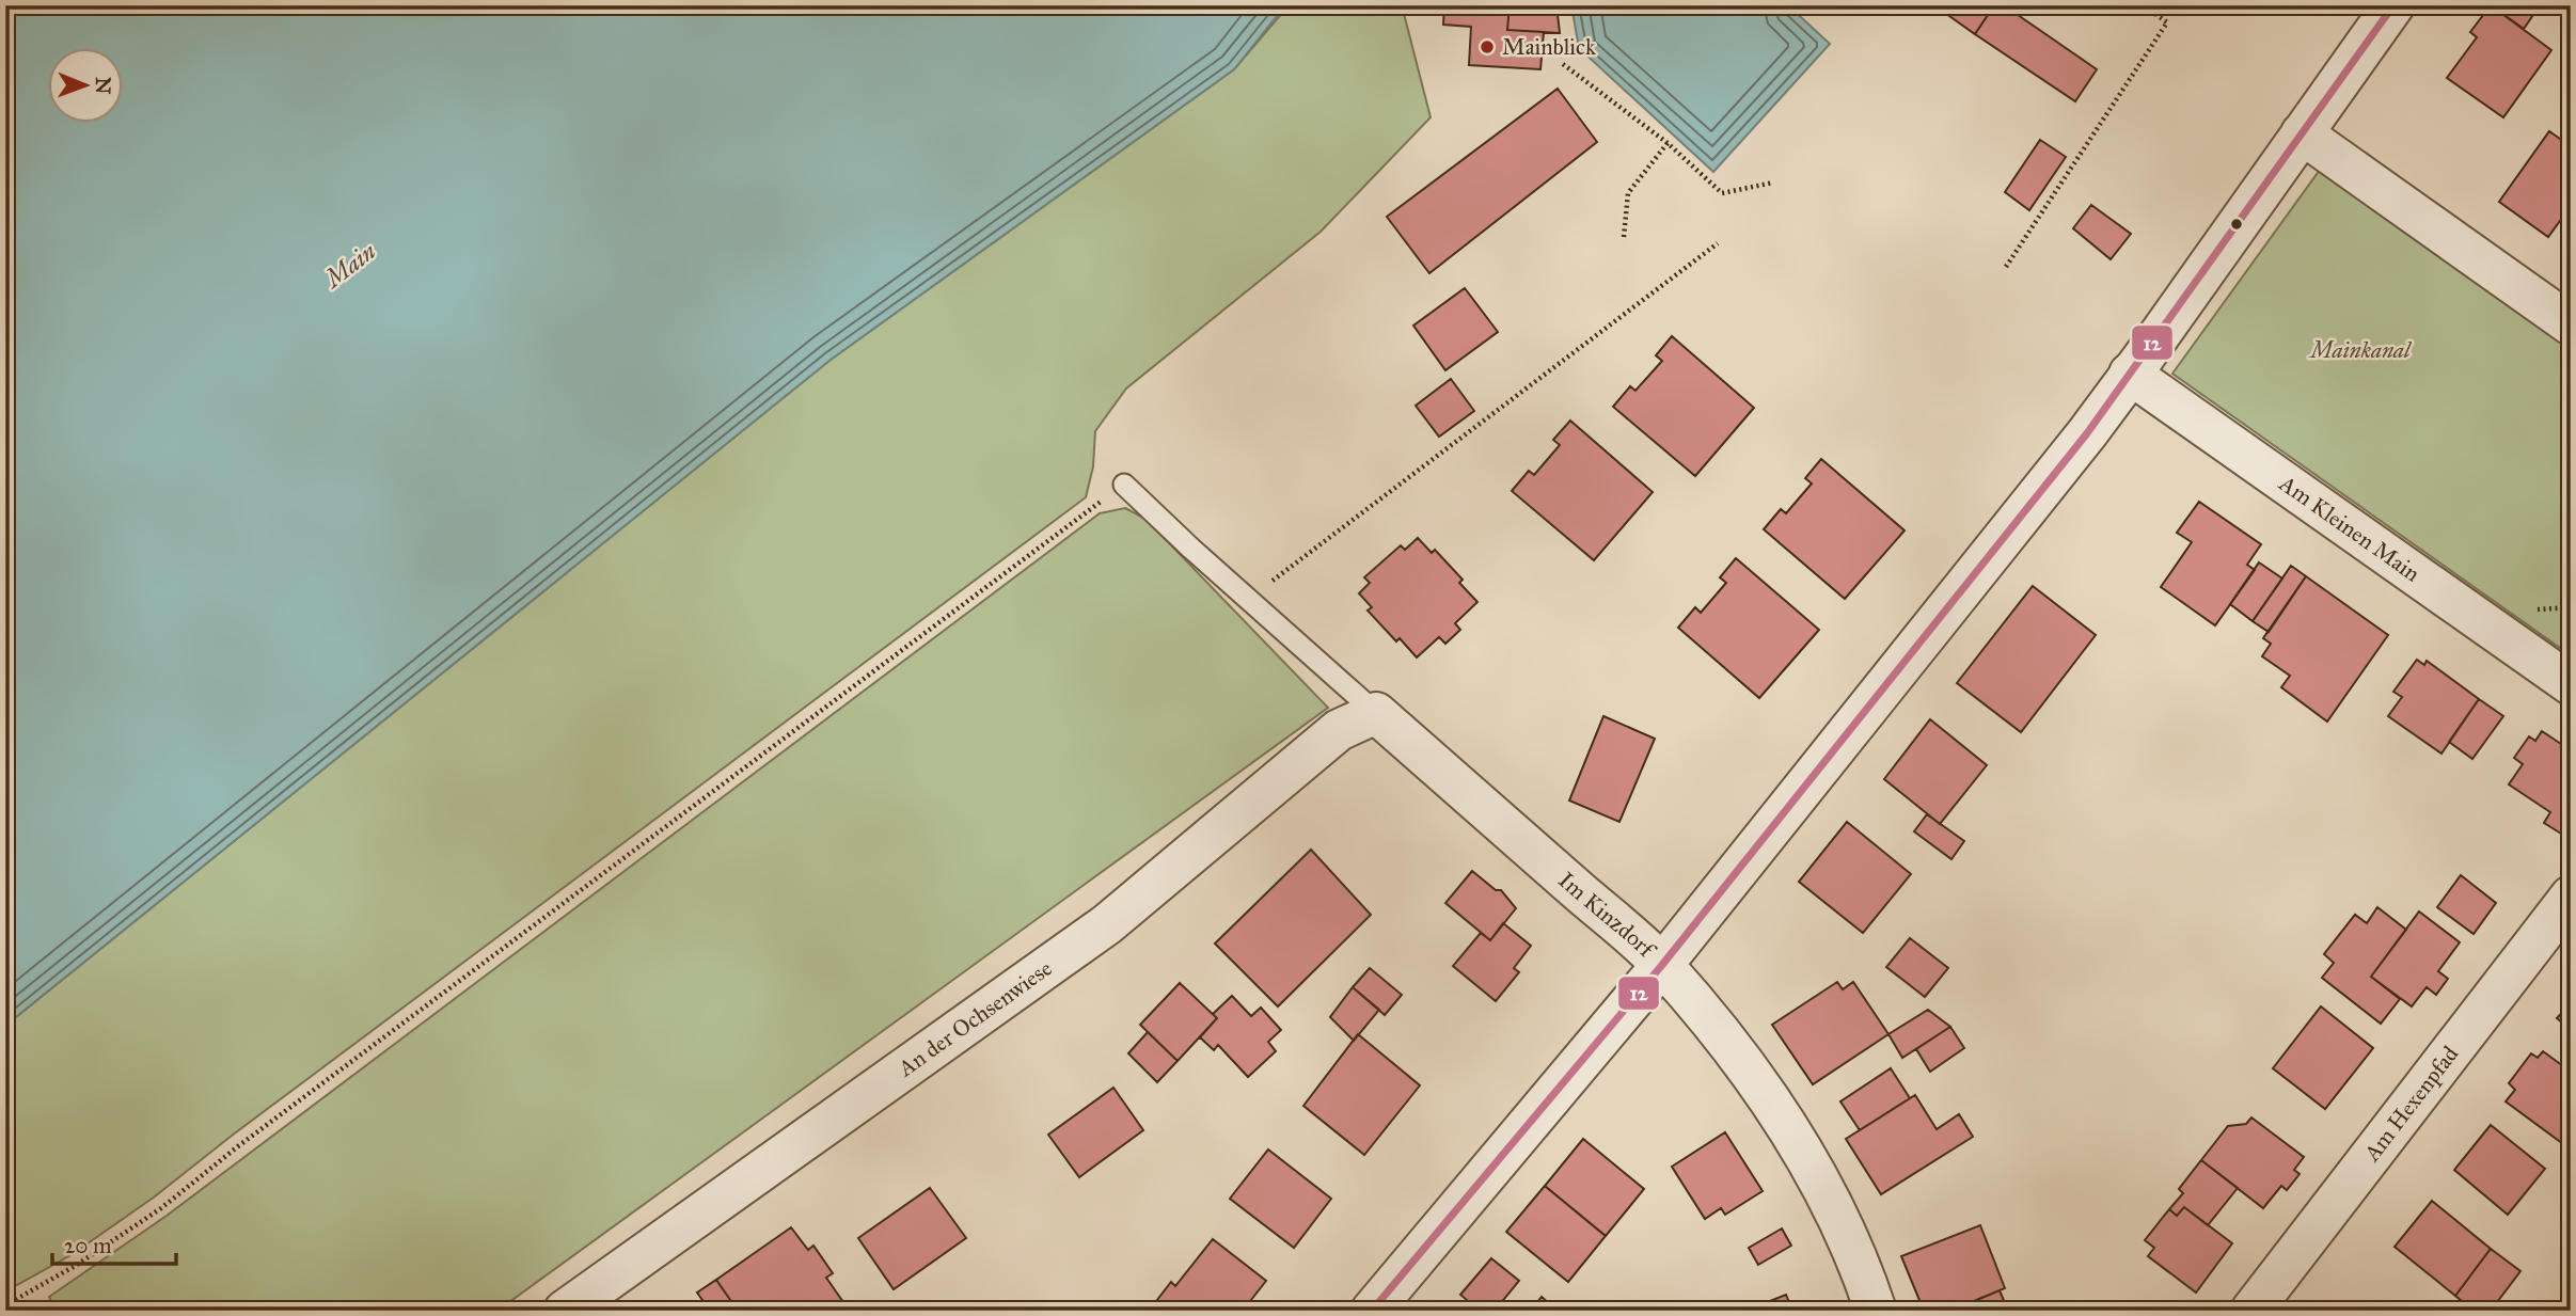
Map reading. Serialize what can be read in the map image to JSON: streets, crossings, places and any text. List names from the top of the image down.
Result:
{
  "streets": {
    "street": [
      "Am Kleinen Main",
      "Im Kinzdorf",
      "An der Ochsenwiese",
      "Am Hexenpfad"
    ]
  },
  "crossings": [
    ["Im Kinzdorf", "An der Ochsenwiese"]
  ],
  "water": ["Main"],
  "parks": ["Mainkanal"],
  "places": ["Mainblick"],
  "lines": ["transit line 12"],
  "scale_bar": "20 m",
  "north": "right"
}
